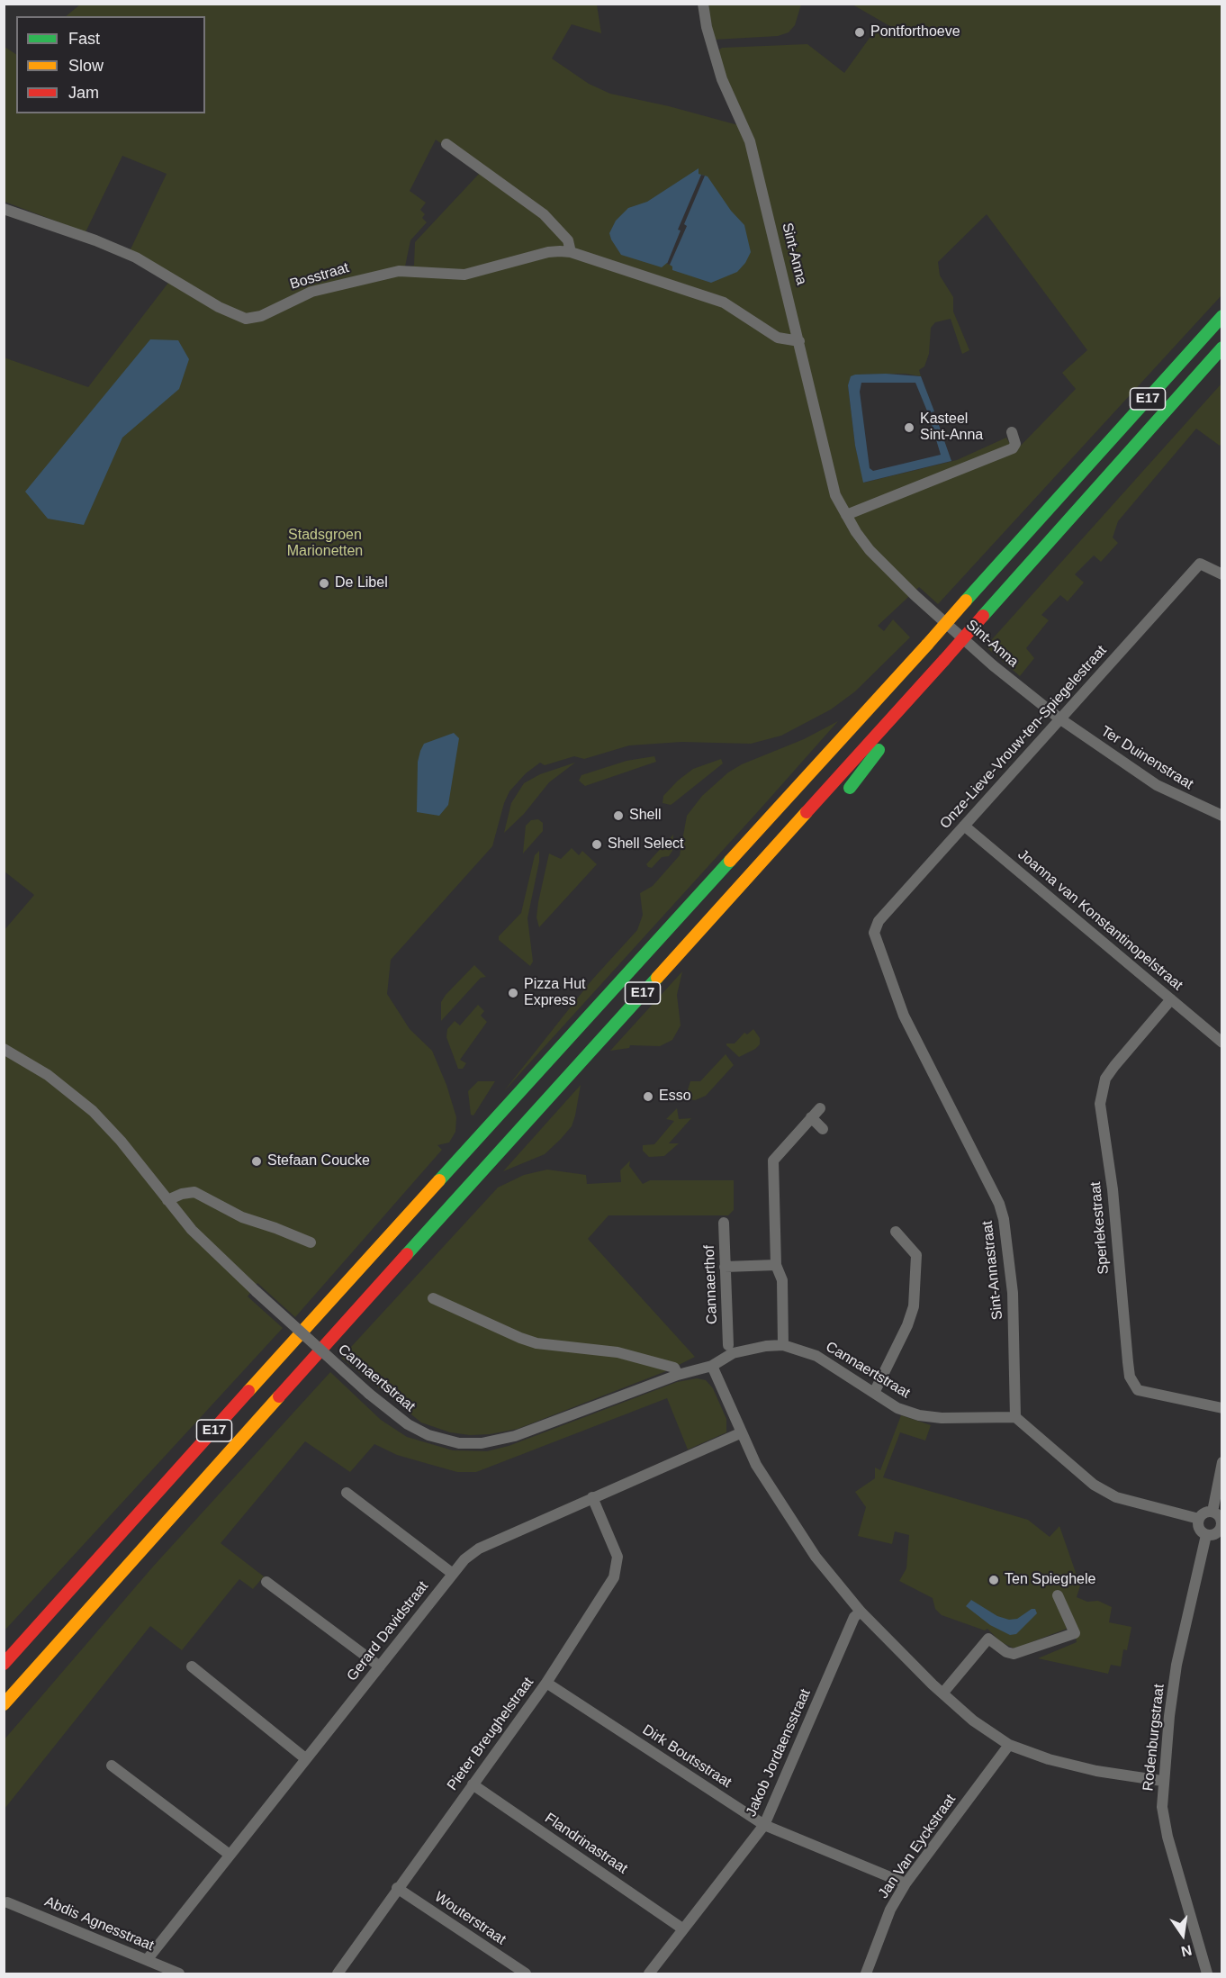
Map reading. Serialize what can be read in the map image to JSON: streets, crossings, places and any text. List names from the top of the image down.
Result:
{
  "streets": {
    "highway": ["E17"],
    "street": [
      "Sint-Anna",
      "Bosstraat",
      "Onze-Lieve-Vrouw-ten-Spiegelestraat",
      "Ter Duinenstraat",
      "Joanna van Konstantinopelstraat",
      "Sperlekestraat",
      "Sint-Annastraat",
      "Cannaerthof",
      "Cannaertstraat",
      "Gerard Davidstraat",
      "Pieter Breughelstraat",
      "Rodenburgstraat",
      "Jakob Jordaensstraat",
      "Dirk Boutsstraat",
      "Flandrinastraat",
      "Jan Van Eyckstraat",
      "Wouterstraat",
      "Abdis Agnesstraat"
    ]
  },
  "crossings": [
    ["Sint-Anna", "Bosstraat"],
    ["Sint-Anna", "Onze-Lieve-Vrouw-ten-Spiegelestraat"],
    ["Sint-Anna", "Ter Duinenstraat"],
    ["Onze-Lieve-Vrouw-ten-Spiegelestraat", "Ter Duinenstraat"],
    ["Onze-Lieve-Vrouw-ten-Spiegelestraat", "Joanna van Konstantinopelstraat"],
    ["Onze-Lieve-Vrouw-ten-Spiegelestraat", "Sint-Annastraat"],
    ["Joanna van Konstantinopelstraat", "Sperlekestraat"],
    ["Sint-Annastraat", "Cannaertstraat"],
    ["Gerard Davidstraat", "Pieter Breughelstraat"],
    ["Gerard Davidstraat", "Abdis Agnesstraat"],
    ["Pieter Breughelstraat", "Dirk Boutsstraat"],
    ["Pieter Breughelstraat", "Flandrinastraat"],
    ["Pieter Breughelstraat", "Wouterstraat"],
    ["Jakob Jordaensstraat", "Dirk Boutsstraat"],
    ["Jakob Jordaensstraat", "Flandrinastraat"],
    ["Dirk Boutsstraat", "Jan Van Eyckstraat"]
  ],
  "parks": ["Stadsgroen Marionetten"],
  "places": [
    "Pontforthoeve",
    "Kasteel Sint-Anna",
    "De Libel",
    "Shell",
    "Shell Select",
    "Pizza Hut Express",
    "Esso",
    "Stefaan Coucke",
    "Ten Spieghele"
  ],
  "legend": ["Fast", "Slow", "Jam"],
  "north": "bottom"
}
